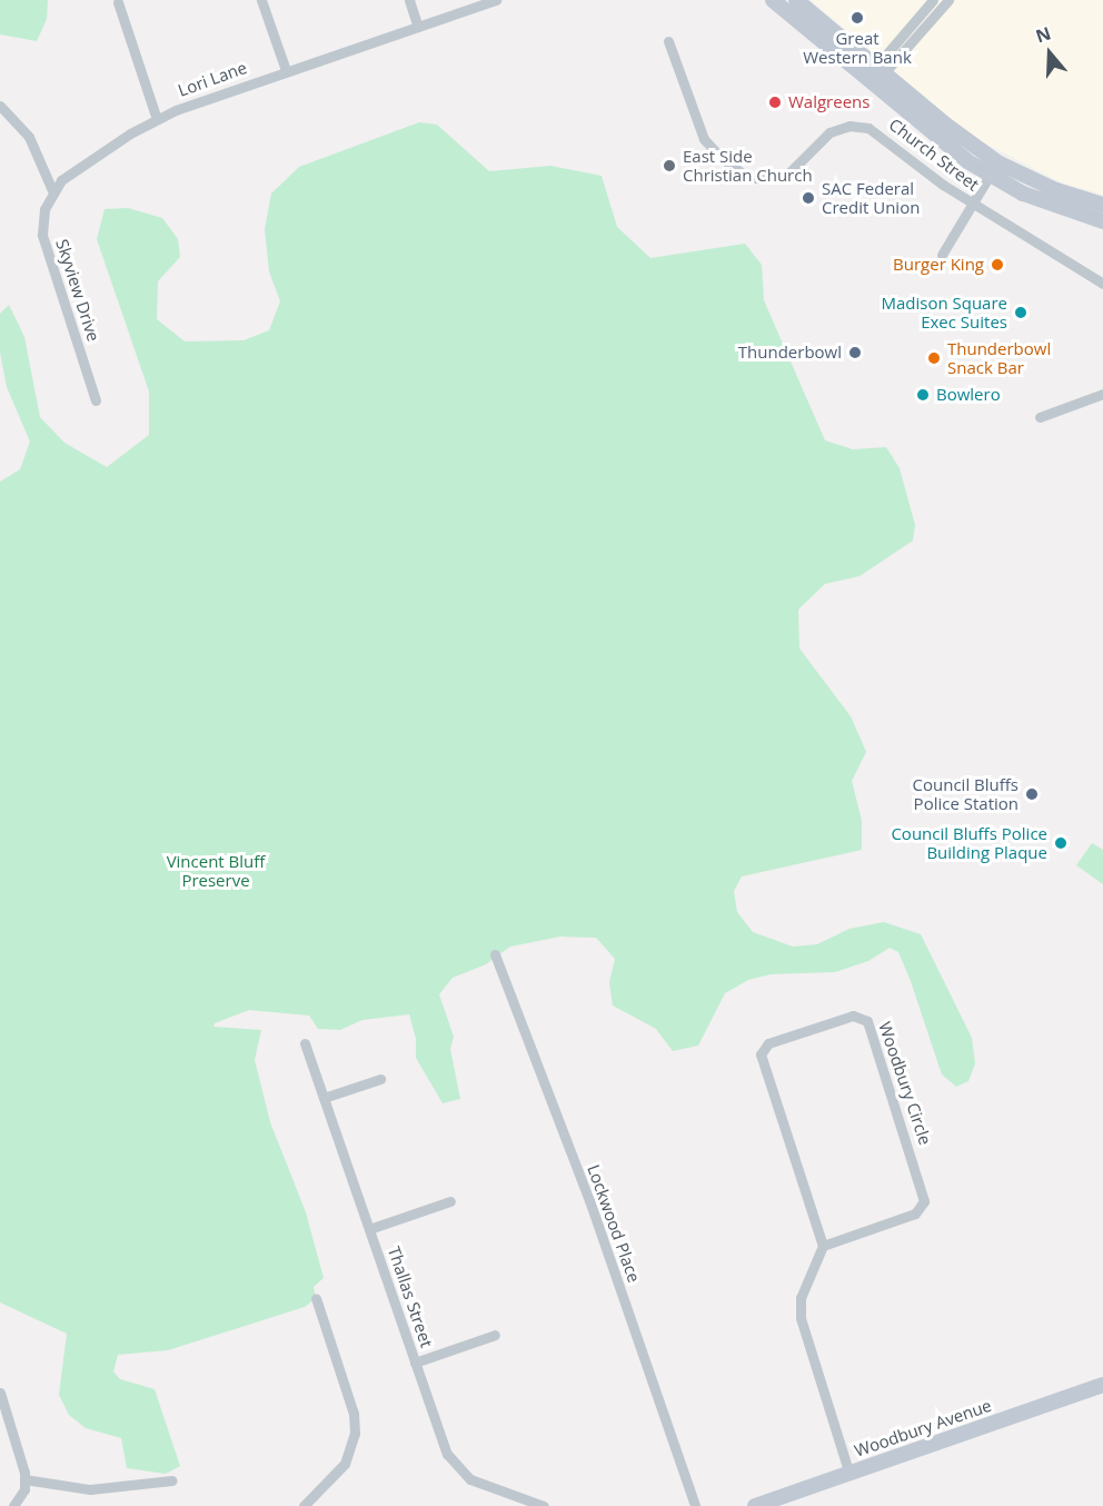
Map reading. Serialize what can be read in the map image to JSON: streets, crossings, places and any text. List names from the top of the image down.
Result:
{
  "streets": {
    "main road": ["Woodbury Avenue"],
    "street": [
      "Lori Lane",
      "Church Street",
      "Skyview Drive",
      "Woodbury Circle",
      "Lockwood Place",
      "Thallas Street"
    ]
  },
  "crossings": [
    ["Lori Lane", "Skyview Drive"]
  ],
  "parks": ["Vincent Bluff Preserve"],
  "places": [
    "Great Western Bank",
    "Walgreens",
    "East Side Christian Church",
    "SAC Federal Credit Union",
    "Burger King",
    "Madison Square Exec Suites",
    "Thunderbowl",
    "Thunderbowl Snack Bar",
    "Bowlero",
    "Council Bluffs Police Station",
    "Council Bluffs Police Building Plaque"
  ],
  "north": "top"
}
